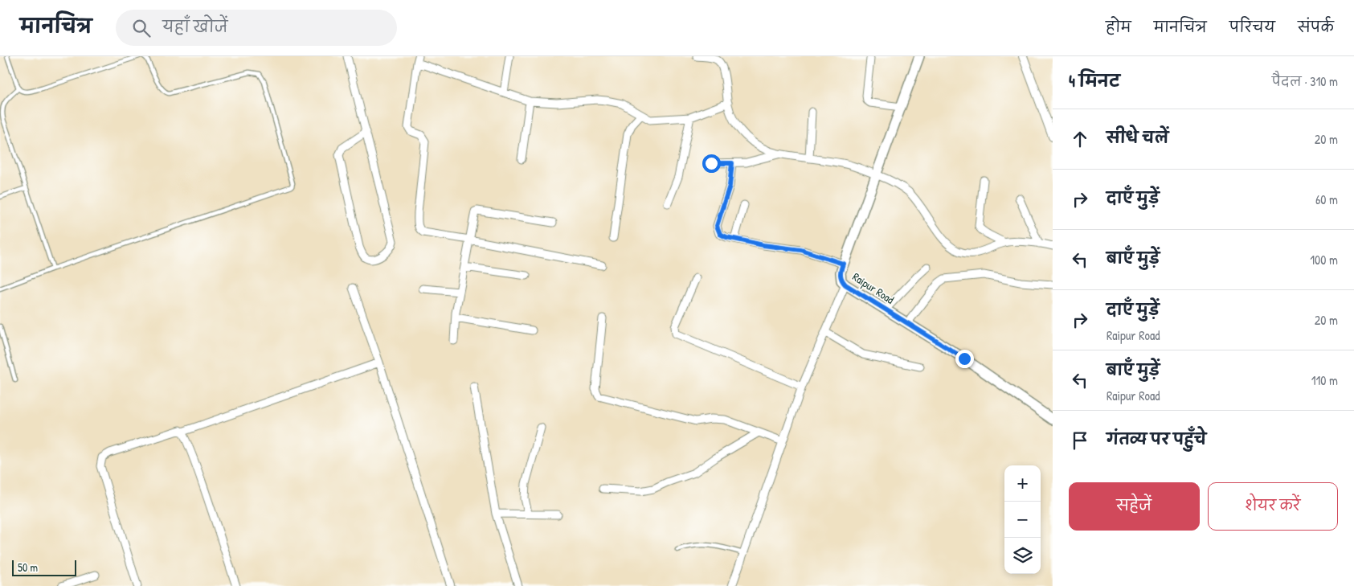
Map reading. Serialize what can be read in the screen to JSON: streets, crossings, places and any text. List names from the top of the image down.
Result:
{
  "streets": {
    "main road": ["Raipur Road"]
  },
  "scale_bar": "50 m",
  "page": {
    "header": "मानचित्र",
    "search": "यहाँ खोजें",
    "nav": [
      "होम",
      "मानचित्र",
      "परिचय",
      "संपर्क"
    ],
    "heading": ["4 मिनट", "पैदल · 310 m"],
    "list": [
      ["सीधे चलें", "20 m"],
      ["दाएँ मुड़ें", "60 m"],
      ["बाएँ मुड़ें", "100 m"],
      ["दाएँ मुड़ें", "Raipur Road", "20 m"],
      ["बाएँ मुड़ें", "Raipur Road", "110 m"],
      "गंतव्य पर पहुँचे"
    ],
    "map_buttons": ["+", "−"],
    "buttons": ["सहेजें", "शेयर करें"],
    "scale": "50 m"
  }
}
